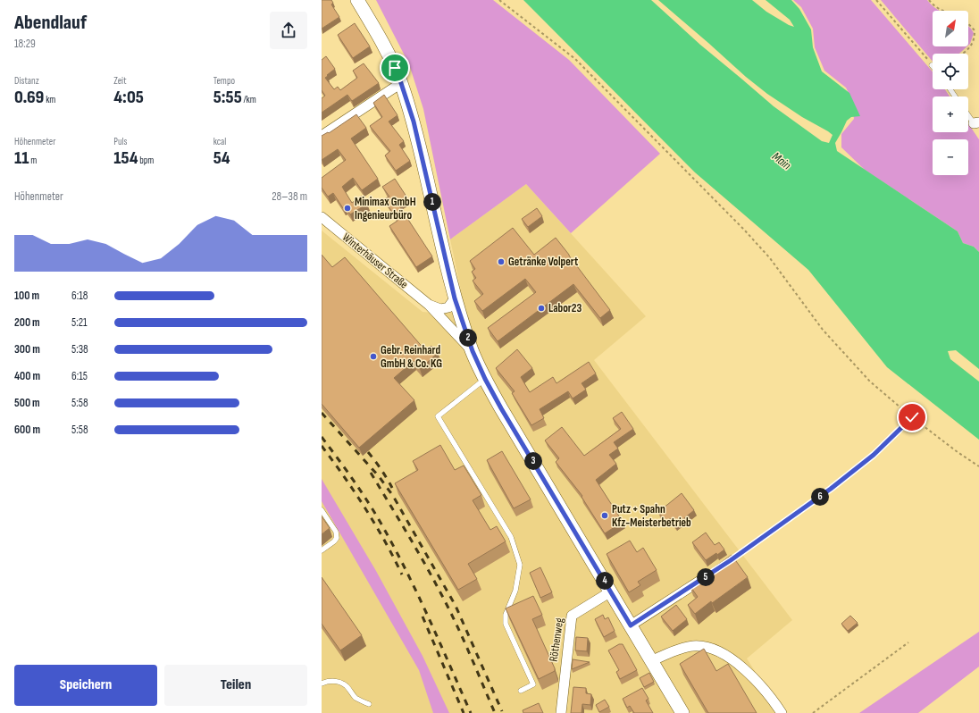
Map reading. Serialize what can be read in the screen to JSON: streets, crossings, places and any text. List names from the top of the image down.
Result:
{
  "streets": {
    "main road": ["Winterhäuser Straße"],
    "street": ["Röthenweg"]
  },
  "crossings": [
    ["Winterhäuser Straße", "Röthenweg"]
  ],
  "water": ["Main"],
  "places": [
    "Minimax GmbH Ingenieurbüro",
    "Getränke Volpert",
    "Labor23",
    "Gebr. Reinhard GmbH & Co. KG",
    "Putz + Spahn Kfz-Meisterbetrieb"
  ],
  "north": "top right",
  "page": {
    "heading": ["Abendlauf", "18:29"],
    "map_buttons": ["+", "−"],
    "stats": [
      ["Distanz", "0.69 km"],
      ["Zeit", "4:05"],
      ["Tempo", "5:55 /km"],
      ["Höhenmeter", "11 m"],
      ["Puls", "154 bpm"],
      ["kcal", "54"]
    ],
    "chart": ["Höhenmeter", "28–38 m"],
    "pins": [
      "1",
      "2",
      "3",
      "6",
      "5",
      "4"
    ],
    "list": [
      {
        "name": "100 m",
        "note": "6:18"
      },
      {
        "name": "200 m",
        "note": "5:21"
      },
      {
        "name": "300 m",
        "note": "5:38"
      },
      {
        "name": "400 m",
        "note": "6:15"
      },
      {
        "name": "500 m",
        "note": "5:58"
      },
      {
        "name": "600 m",
        "note": "5:58"
      }
    ],
    "buttons": ["Speichern", "Teilen"]
  }
}
